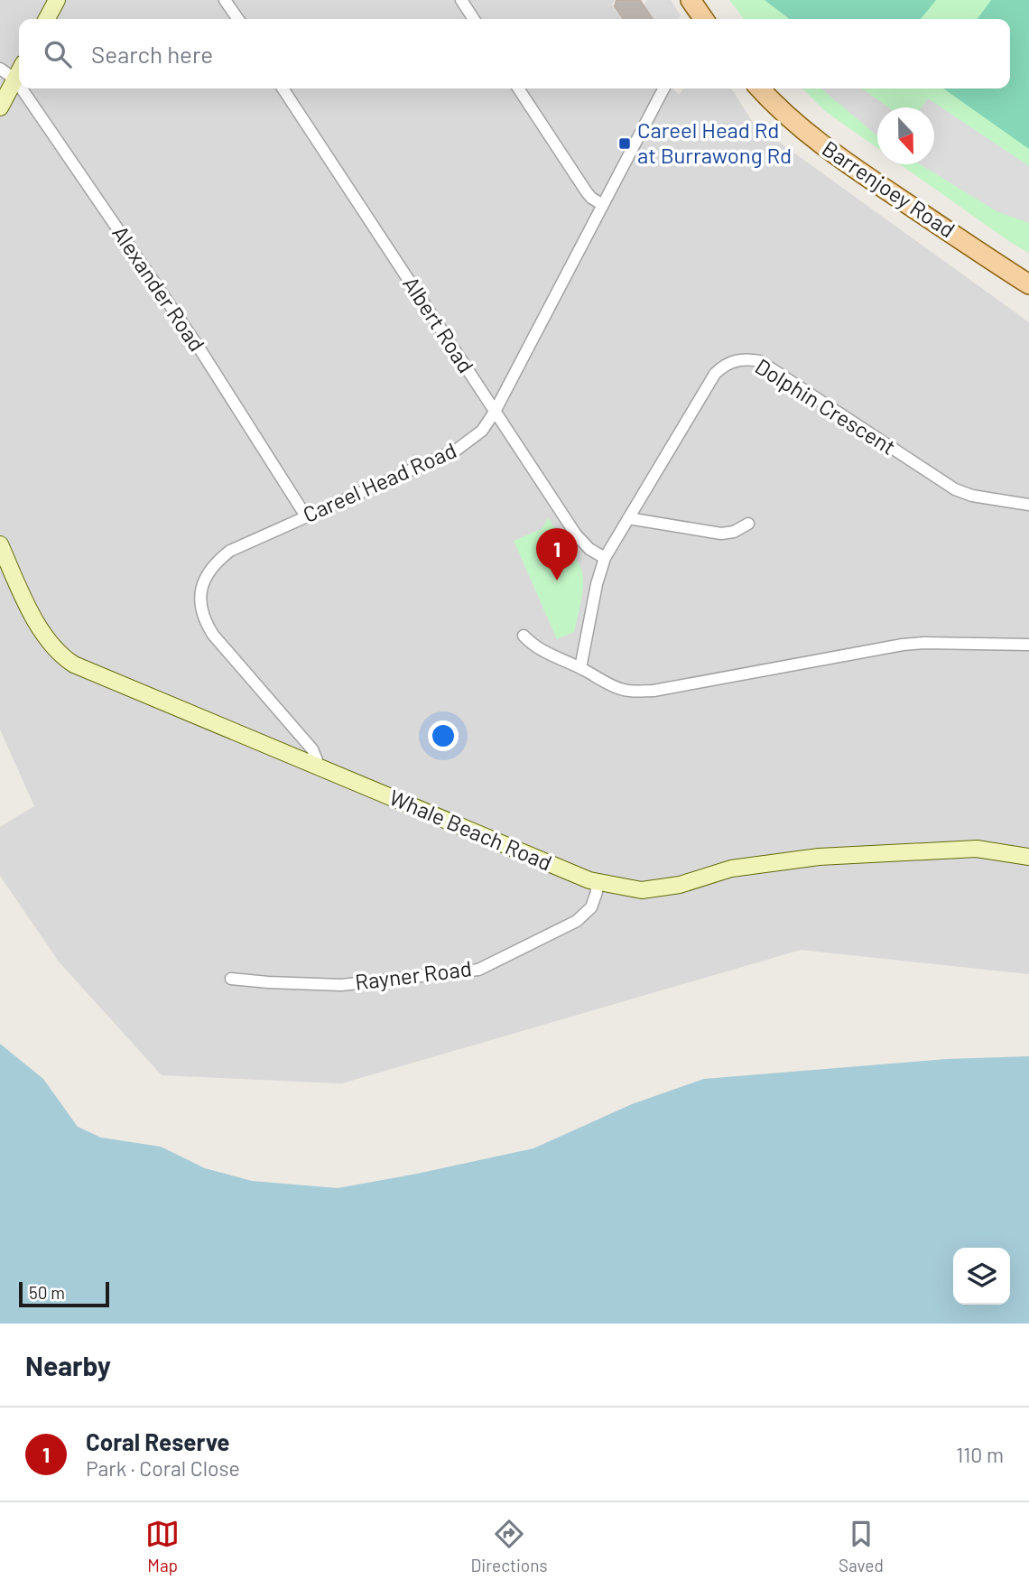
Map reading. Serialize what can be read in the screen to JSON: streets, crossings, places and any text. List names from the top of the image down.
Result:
{
  "streets": {
    "main road": ["Barrenjoey Road", "Whale Beach Road"],
    "street": [
      "Alexander Road",
      "Albert Road",
      "Dolphin Crescent",
      "Careel Head Road",
      "Rayner Road"
    ]
  },
  "crossings": [
    ["Alexander Road", "Careel Head Road"],
    ["Albert Road", "Dolphin Crescent"],
    ["Albert Road", "Careel Head Road"],
    ["Careel Head Road", "Whale Beach Road"],
    ["Whale Beach Road", "Rayner Road"]
  ],
  "places": {
    "transit": ["Careel Head Rd at Burrawong Rd"]
  },
  "scale_bar": "50 m",
  "north": "bottom",
  "page": {
    "search": "Search here",
    "pins": "1",
    "scale": "50 m",
    "heading": "Nearby",
    "list": [
      {
        "mark": "1",
        "name": "Coral Reserve",
        "note": "Park · Coral Close",
        "value": "110 m"
      }
    ],
    "nav": ["Map", "Directions", "Saved"]
  }
}
